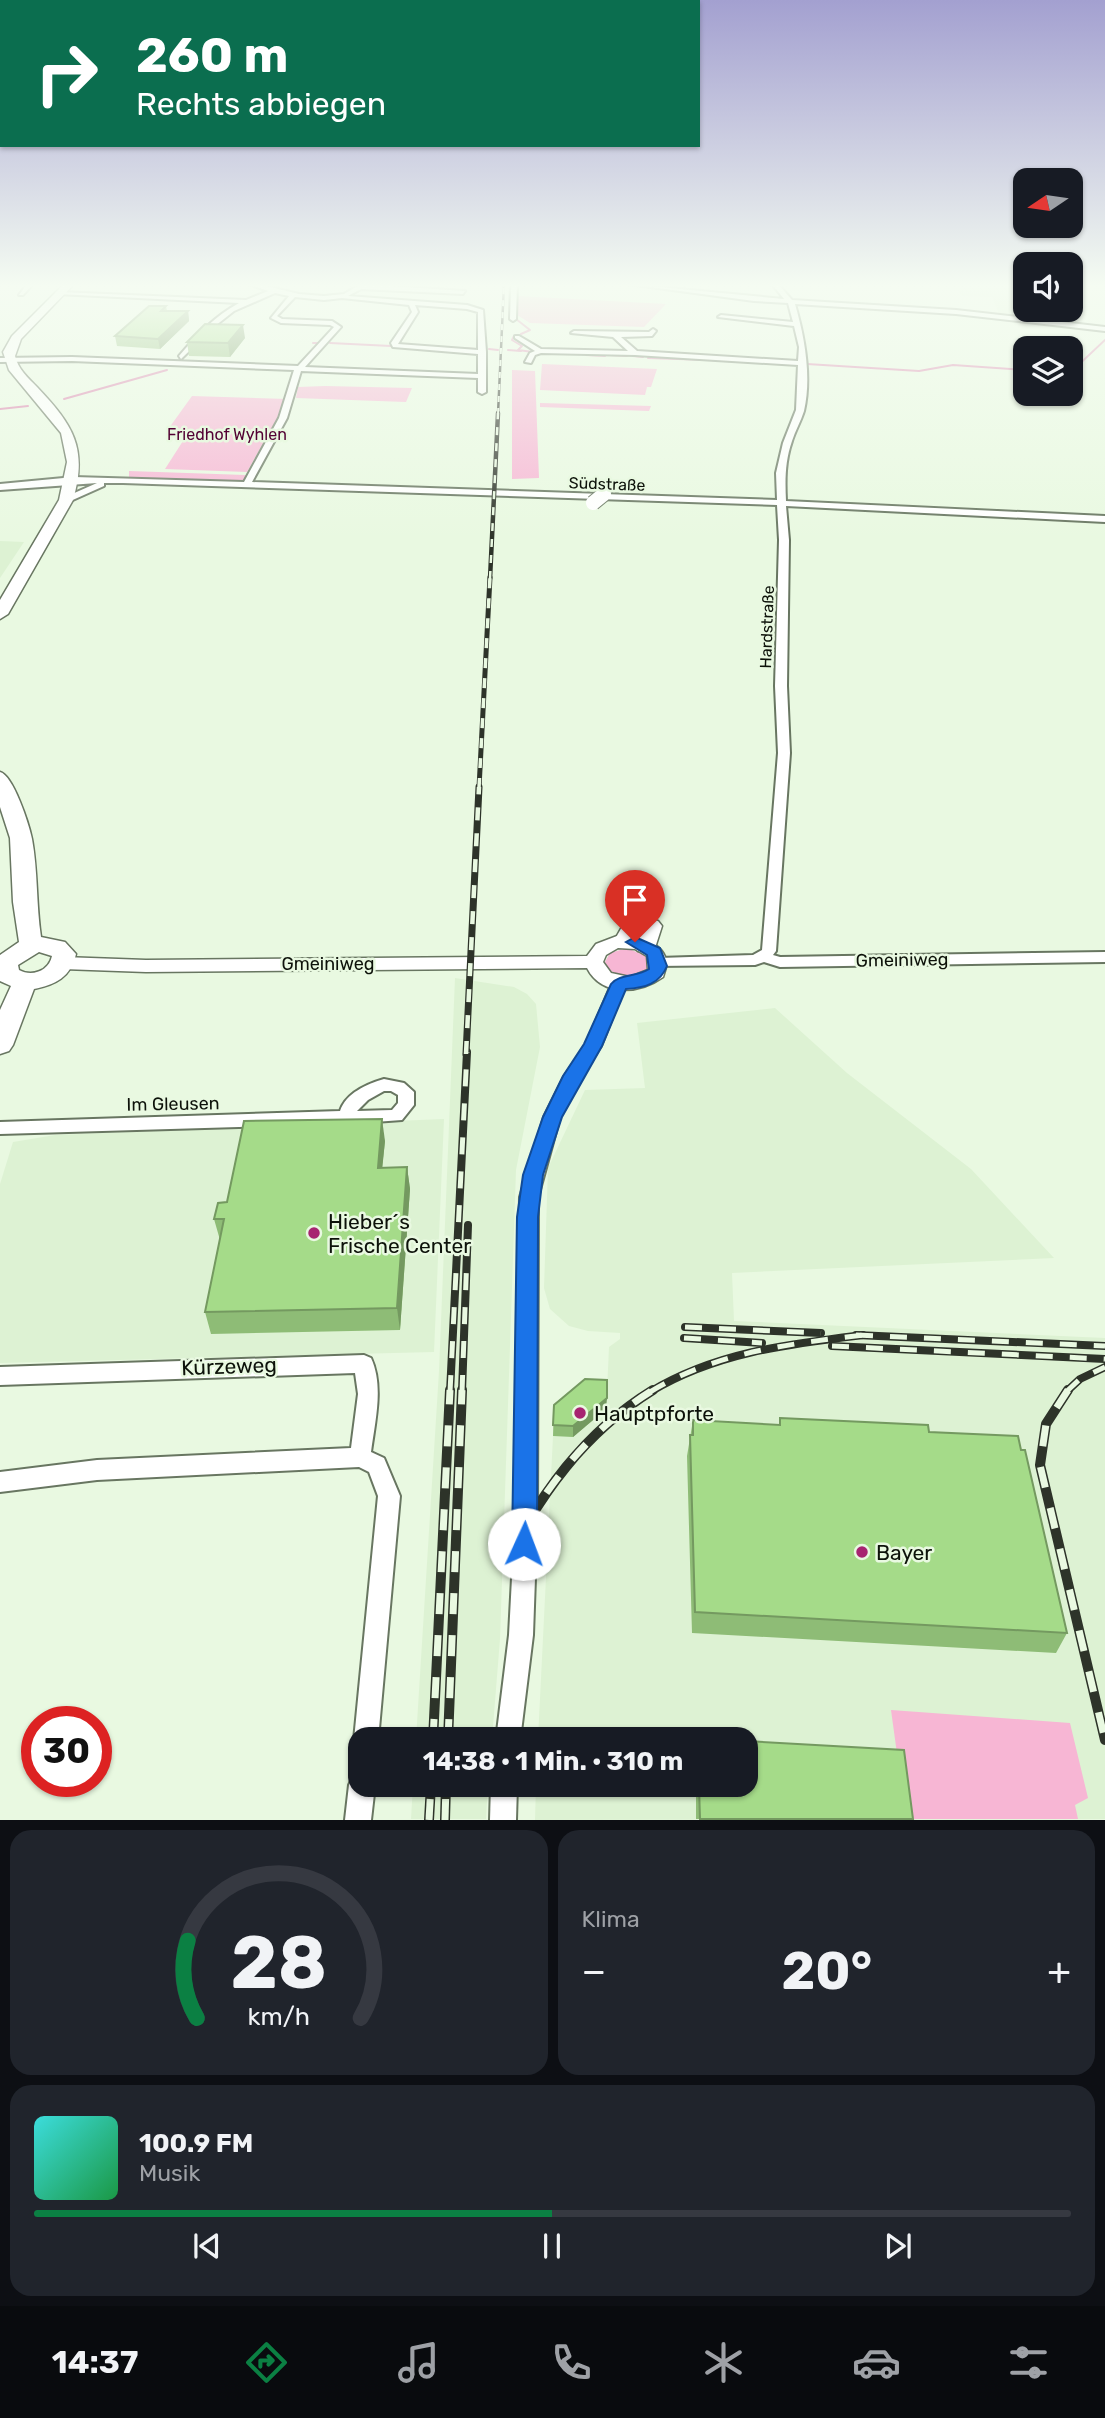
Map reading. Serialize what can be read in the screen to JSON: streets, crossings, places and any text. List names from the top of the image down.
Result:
{
  "streets": {
    "street": [
      "Südstraße",
      "Hardstraße",
      "Gmeiniweg",
      "Im Gleusen",
      "Kürzeweg"
    ]
  },
  "crossings": [
    ["Südstraße", "Hardstraße"],
    ["Hardstraße", "Gmeiniweg"]
  ],
  "parks": ["Friedhof Wyhlen"],
  "places": ["Hieber´s Frische Center", "Hauptpforte", "Bayer"],
  "north": "left",
  "page": {
    "turn": ["260 m", "Rechts abbiegen"],
    "limit": "30",
    "trip": "14:38 · 1 Min. · 310 m",
    "tile": "Klima",
    "heat": ["−", "20°", "+"],
    "song": ["100.9 FM", "Musik"],
    "tabs": "14:37",
    "gauge": ["28", "km/h"]
  }
}
